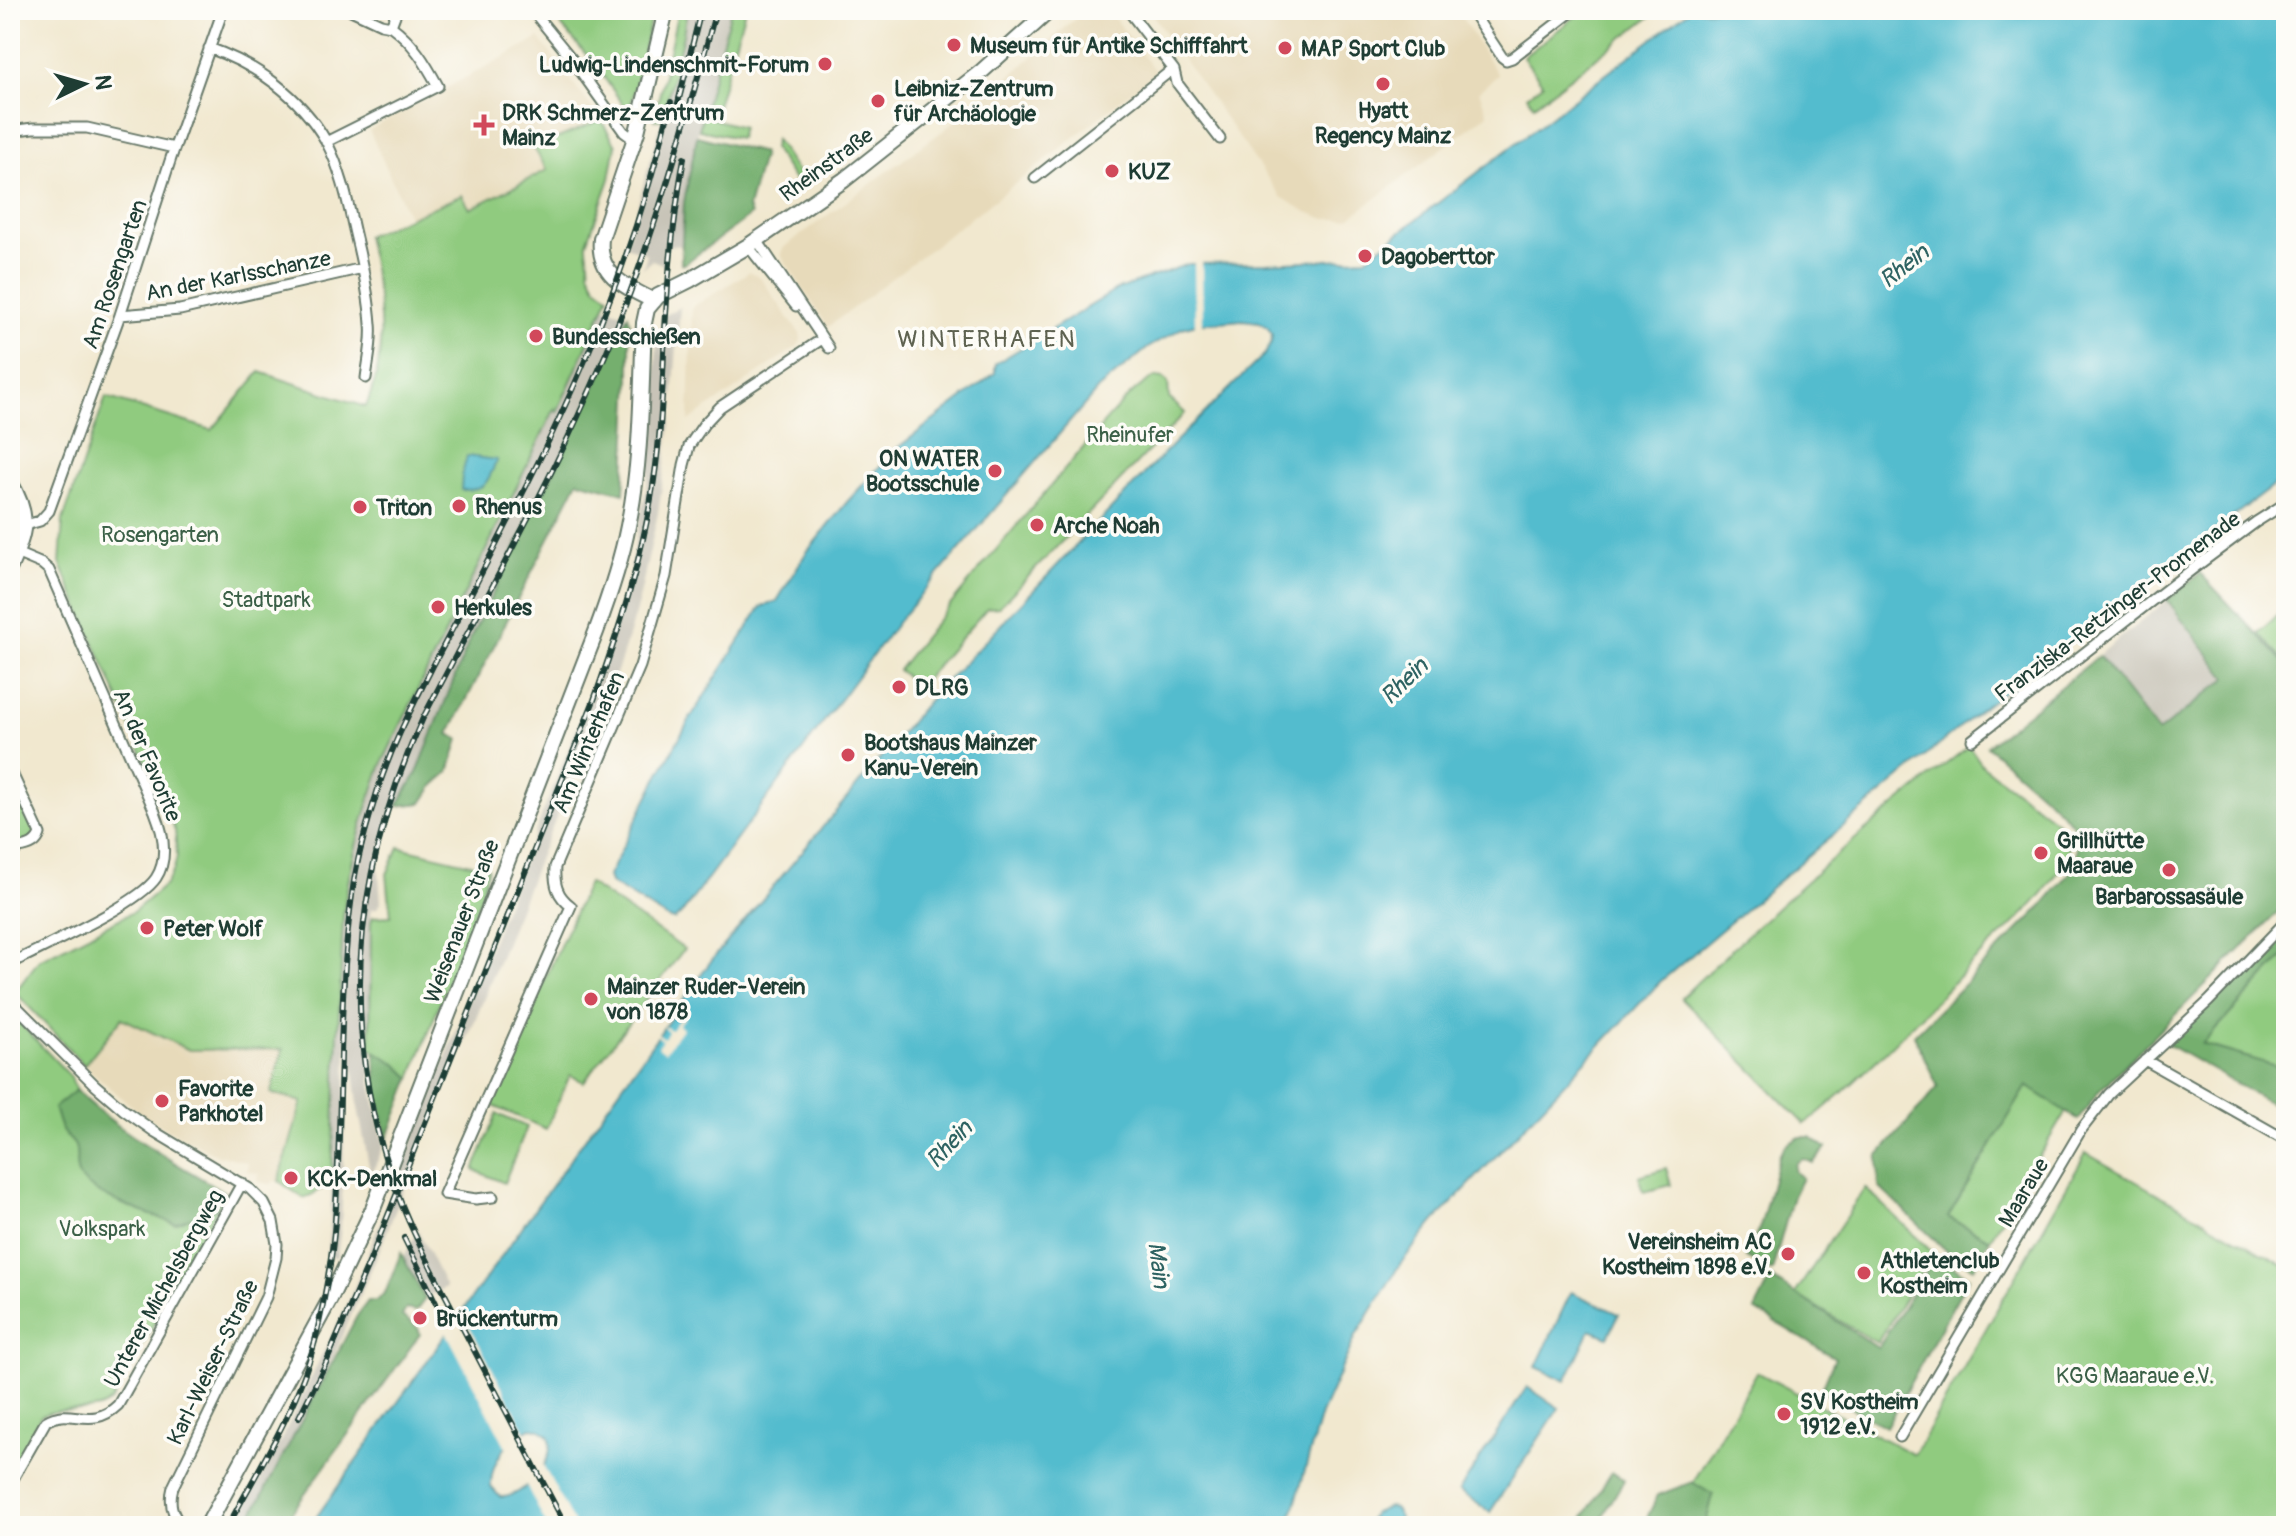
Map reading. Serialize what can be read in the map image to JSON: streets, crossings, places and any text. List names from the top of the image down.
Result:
{
  "streets": {
    "main road": ["Rheinstraße", "Weisenauer Straße"],
    "street": [
      "Am Rosengarten",
      "An der Karlsschanze",
      "Franziska-Retzinger-Promenade",
      "Am Winterhafen",
      "An der Favorite",
      "Maaraue",
      "Unterer Michelsbergweg",
      "Karl-Weiser-Straße"
    ]
  },
  "crossings": [
    ["Rheinstraße", "Weisenauer Straße"],
    ["Am Rosengarten", "An der Karlsschanze"],
    ["Unterer Michelsbergweg", "Karl-Weiser-Straße"]
  ],
  "districts": ["WINTERHAFEN"],
  "water": ["Rhein", "Main"],
  "parks": [
    "Rheinufer",
    "Rosengarten",
    "Stadtpark",
    "Volkspark",
    "KGG Maaraue e.V."
  ],
  "places": {
    "other": [
      "Museum für Antike Schifffahrt",
      "MAP Sport Club",
      "Ludwig-Lindenschmit-Forum",
      "Hyatt Regency Mainz",
      "Leibniz-Zentrum für Archäologie",
      "KUZ",
      "Dagoberttor",
      "Bundesschießen",
      "ON WATER Bootsschule",
      "Rhenus",
      "Triton",
      "Arche Noah",
      "Herkules",
      "DLRG",
      "Bootshaus Mainzer Kanu-Verein",
      "Grillhütte Maaraue",
      "Barbarossasäule",
      "Peter Wolf",
      "Mainzer Ruder-Verein von 1878",
      "Favorite Parkhotel",
      "KCK-Denkmal",
      "Vereinsheim AC Kostheim 1898 e.V.",
      "Athletenclub Kostheim",
      "Brückenturm",
      "SV Kostheim 1912 e.V."
    ],
    "health": ["DRK Schmerz-Zentrum Mainz"]
  },
  "north": "right"
}
